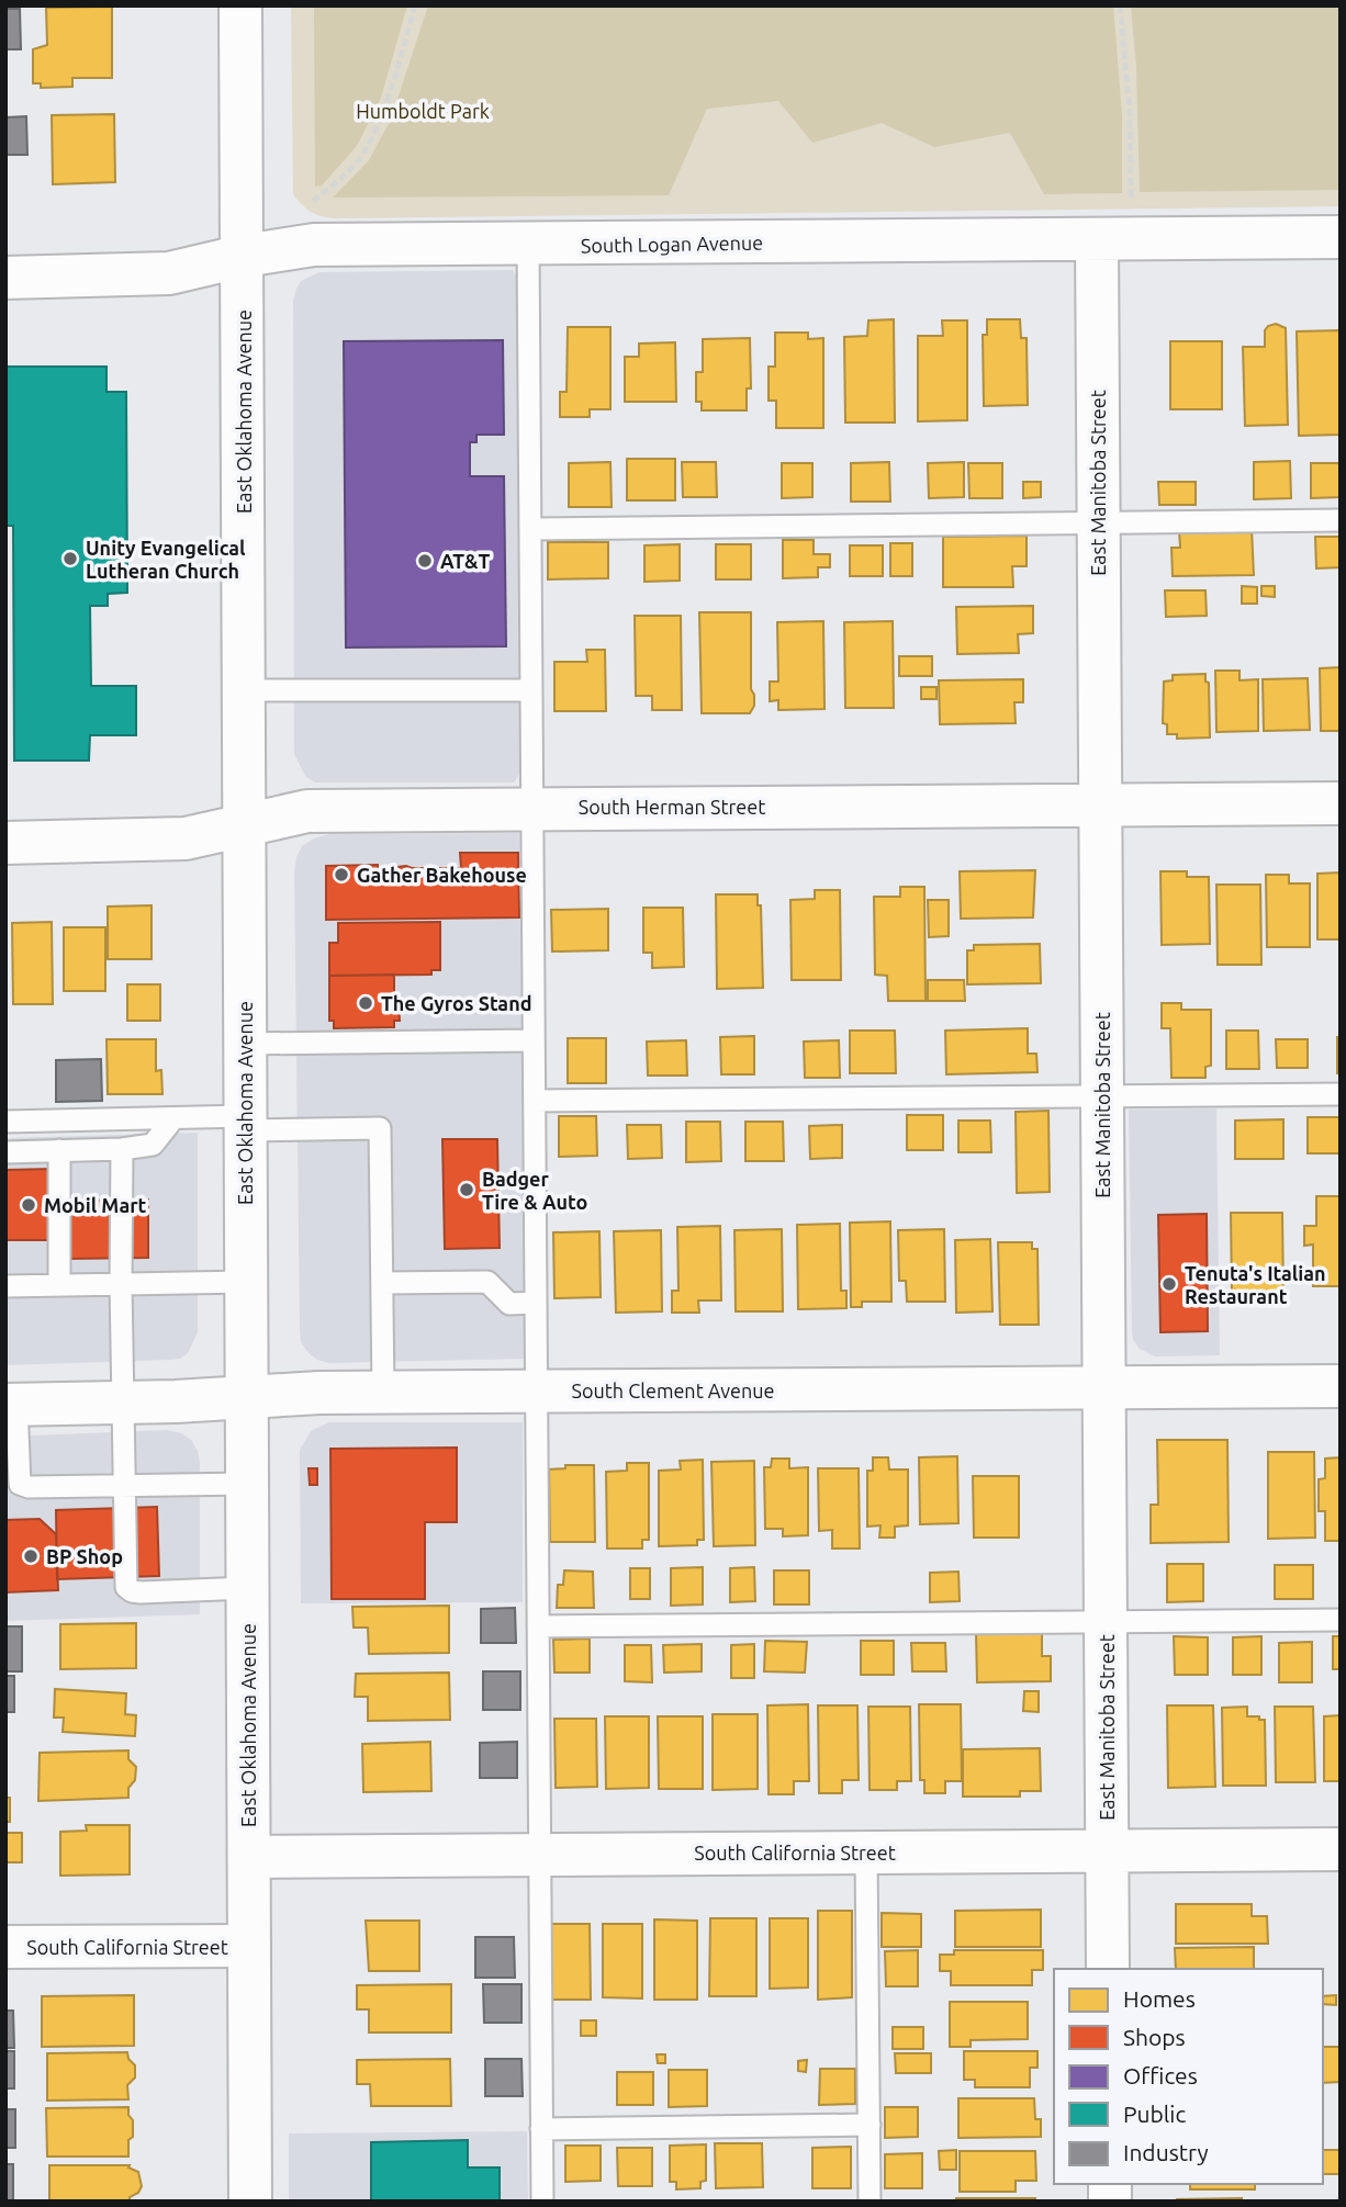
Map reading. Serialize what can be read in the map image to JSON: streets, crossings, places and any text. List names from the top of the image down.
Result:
{
  "streets": {
    "street": [
      "South Logan Avenue",
      "East Oklahoma Avenue",
      "East Manitoba Street",
      "South Herman Street",
      "South Clement Avenue",
      "South California Street"
    ]
  },
  "crossings": [
    ["South Logan Avenue", "East Oklahoma Avenue"],
    ["South Logan Avenue", "East Manitoba Street"],
    ["East Oklahoma Avenue", "South Herman Street"],
    ["East Oklahoma Avenue", "South Clement Avenue"],
    ["East Oklahoma Avenue", "South California Street"],
    ["East Manitoba Street", "South Herman Street"],
    ["East Manitoba Street", "South Clement Avenue"],
    ["East Manitoba Street", "South California Street"]
  ],
  "parks": ["Humboldt Park"],
  "places": [
    "Unity Evangelical Lutheran Church",
    "AT&T",
    "Gather Bakehouse",
    "The Gyros Stand",
    "Badger Tire & Auto",
    "Mobil Mart",
    "Tenuta's Italian Restaurant",
    "BP Shop"
  ],
  "legend": [
    "Homes",
    "Shops",
    "Offices",
    "Public",
    "Industry"
  ]
}
